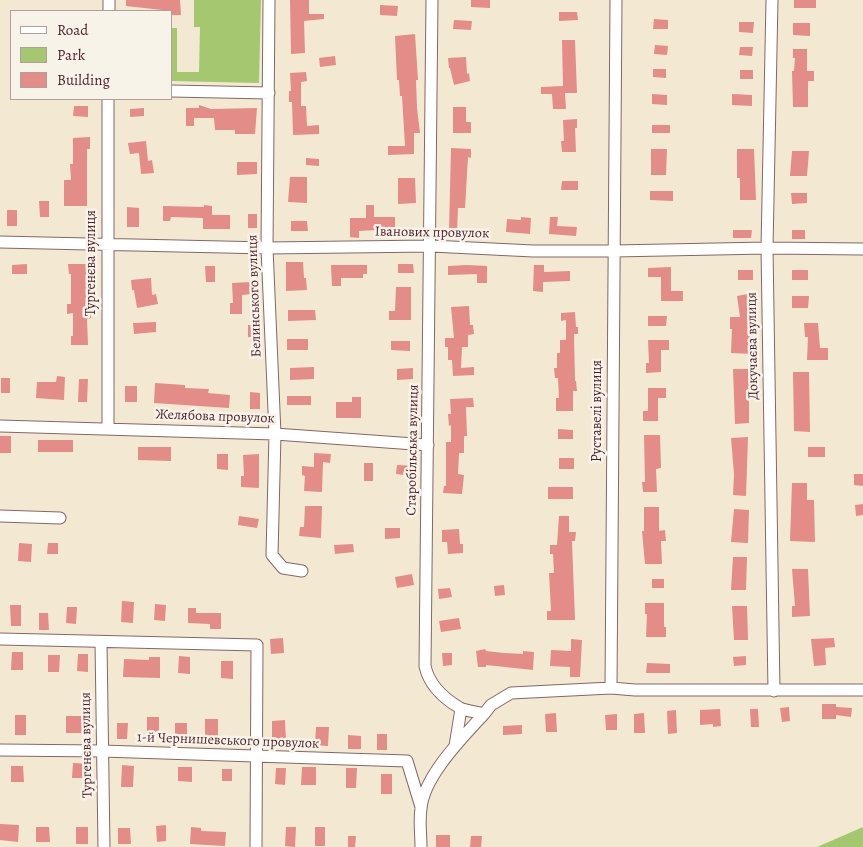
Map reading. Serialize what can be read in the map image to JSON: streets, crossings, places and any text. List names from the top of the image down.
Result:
{
  "streets": {
    "street": [
      "Іванових провулок",
      "Тургенєва вулиця",
      "Белинського вулиця",
      "Докучаєва вулиця",
      "Руставелі вулиця",
      "Желябова провулок",
      "Старобільська вулиця",
      "1-й Чернишевського провулок"
    ]
  },
  "crossings": [
    ["Іванових провулок", "Тургенєва вулиця"],
    ["Іванових провулок", "Белинського вулиця"],
    ["Іванових провулок", "Докучаєва вулиця"],
    ["Іванових провулок", "Руставелі вулиця"],
    ["Іванових провулок", "Старобільська вулиця"],
    ["Тургенєва вулиця", "Желябова провулок"],
    ["Тургенєва вулиця", "1-й Чернишевського провулок"],
    ["Белинського вулиця", "Желябова провулок"],
    ["Желябова провулок", "Старобільська вулиця"]
  ],
  "legend": ["Road", "Park", "Building"]
}
